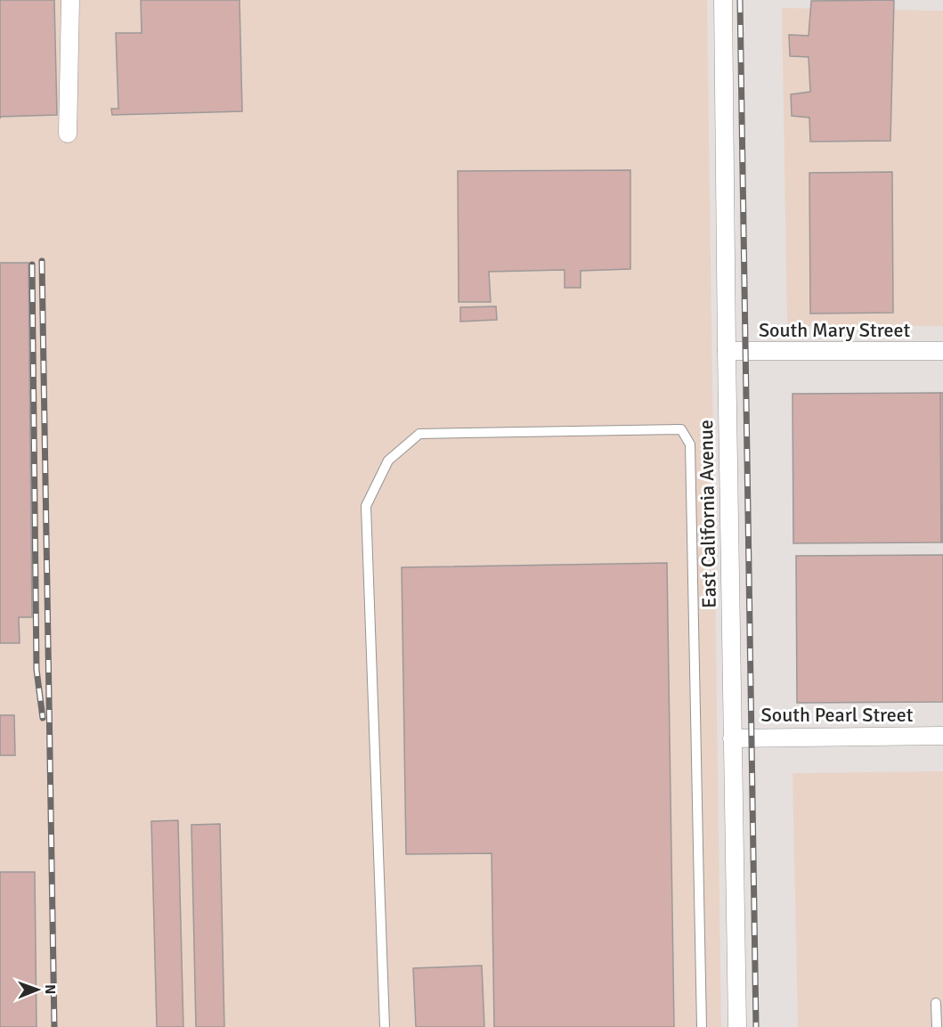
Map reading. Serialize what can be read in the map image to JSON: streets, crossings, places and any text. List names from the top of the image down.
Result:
{
  "streets": {
    "street": ["South Mary Street", "East California Avenue", "South Pearl Street"]
  },
  "crossings": [
    ["South Mary Street", "East California Avenue"],
    ["East California Avenue", "South Pearl Street"]
  ],
  "north": "right"
}
